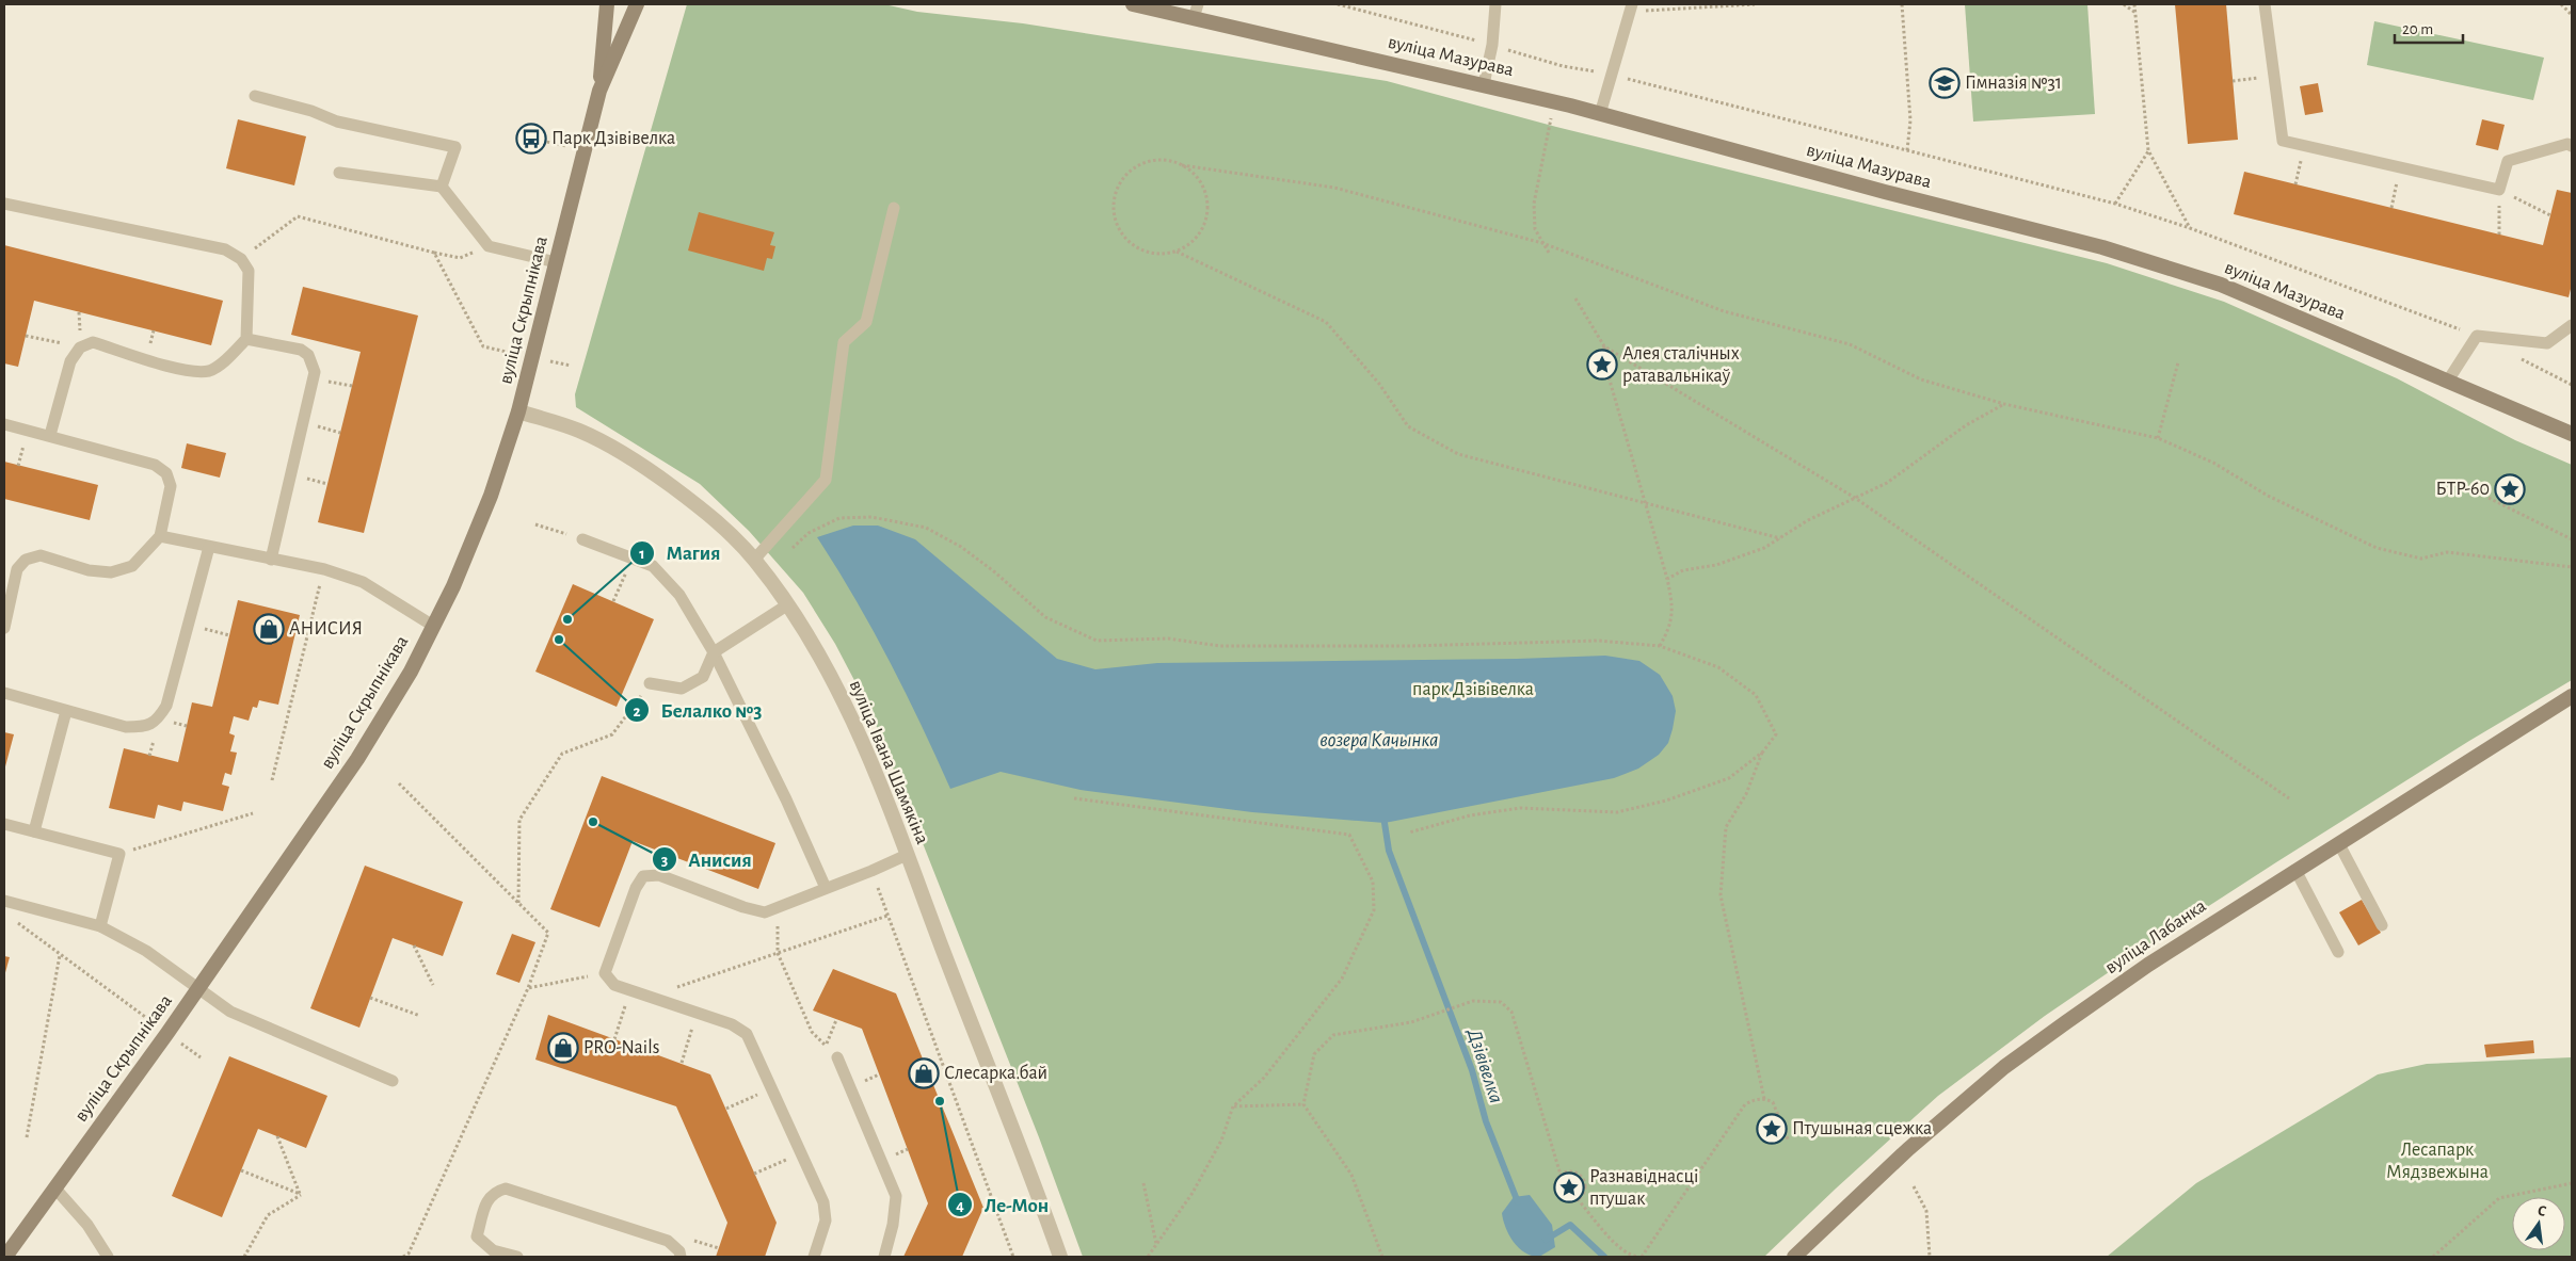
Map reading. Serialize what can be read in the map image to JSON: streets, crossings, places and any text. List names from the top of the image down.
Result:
{
  "streets": {
    "main road": ["вуліца Мазурава", "вуліца Скрыпнікава", "вуліца Лабанка"],
    "street": ["вуліца Івана Шамякіна"]
  },
  "crossings": [
    ["вуліца Скрыпнікава", "вуліца Івана Шамякіна"]
  ],
  "water": ["возера Качынка", "Дзівівелка"],
  "parks": ["парк Дзівівелка", "Лесапарк Мядзвежына"],
  "places": {
    "school or university": ["Гімназія №31"],
    "bus stop": ["Парк Дзівівелка"],
    "place": [
      "Алея сталічных ратавальнікаў",
      "БТР-60",
      "Птушыная сцежка",
      "Разнавіднасці птушак"
    ],
    "other": [
      "Магия",
      "Белалко №3",
      "Анисия",
      "Ле-Мон"
    ],
    "shop": ["АНИСИЯ", "PRO-Nails", "Слесарка.бай"]
  },
  "scale_bar": "20 m",
  "north": "top"
}
